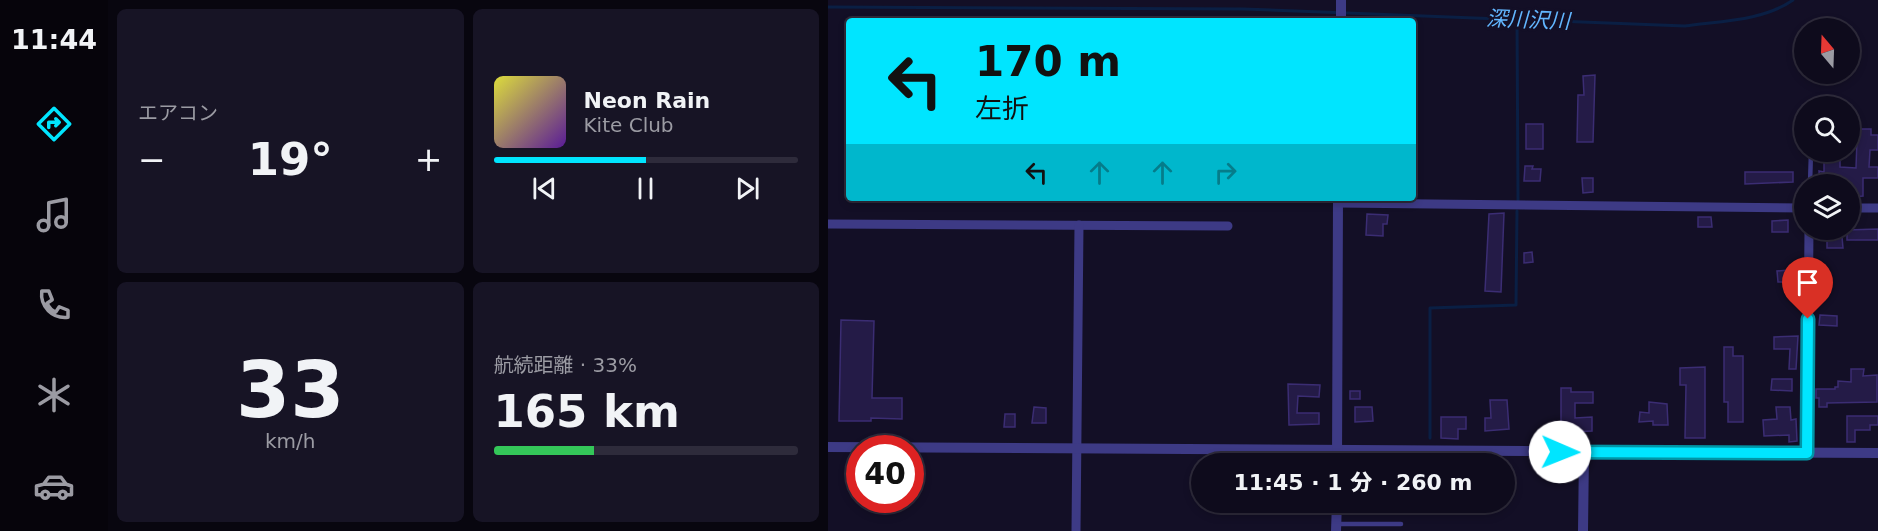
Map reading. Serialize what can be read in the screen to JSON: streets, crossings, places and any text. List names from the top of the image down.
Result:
{
  "water": ["深川沢川"],
  "north": "top",
  "page": {
    "tabs": "11:44",
    "tile": [
      "エアコン",
      ["33", "km/h"],
      ["航続距離 · 33%", "165 km"]
    ],
    "turn": ["170 m", "左折"],
    "song": ["Neon Rain", "Kite Club"],
    "heat": ["−", "19°", "+"],
    "limit": "40",
    "trip": "11:45 · 1 分 · 260 m"
  }
}
